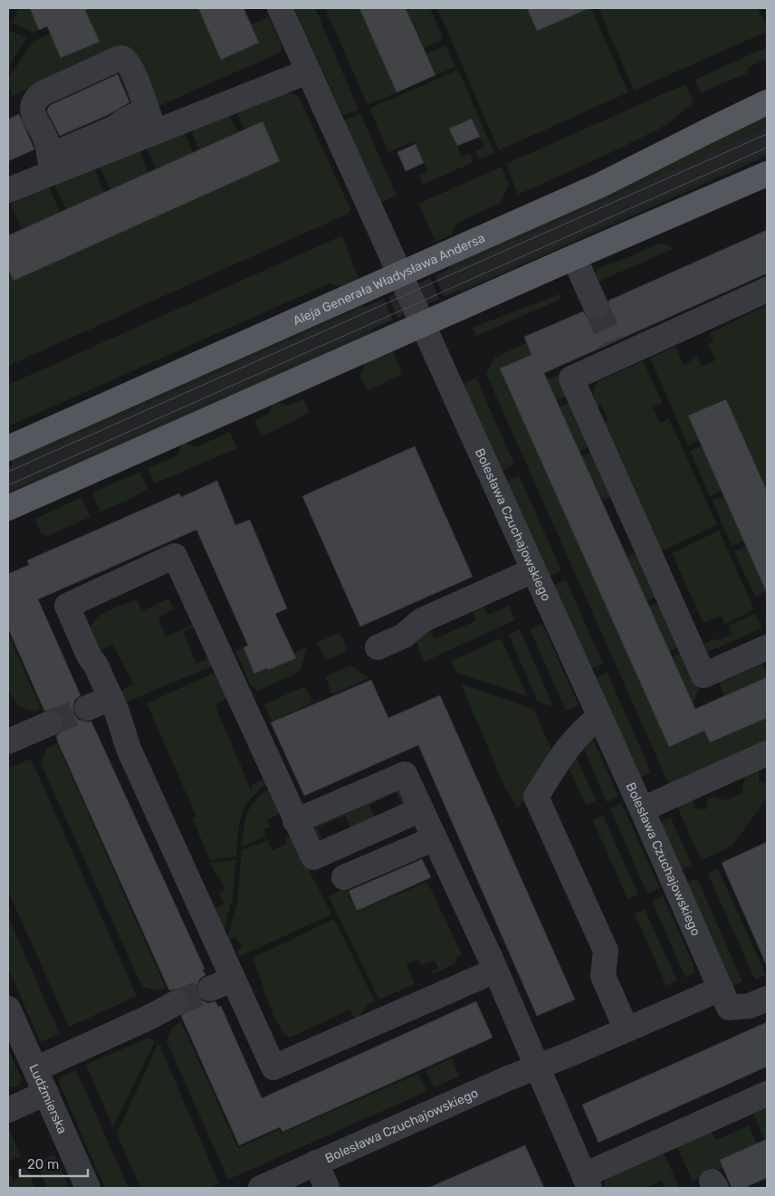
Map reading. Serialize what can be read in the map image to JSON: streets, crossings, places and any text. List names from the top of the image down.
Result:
{
  "streets": {
    "main road": ["Aleja Generała Władysława Andersa"],
    "street": ["Bolesława Czuchajowskiego", "Ludźmierska"]
  },
  "crossings": [
    ["Aleja Generała Władysława Andersa", "Bolesława Czuchajowskiego"]
  ],
  "scale_bar": "20 m"
}
